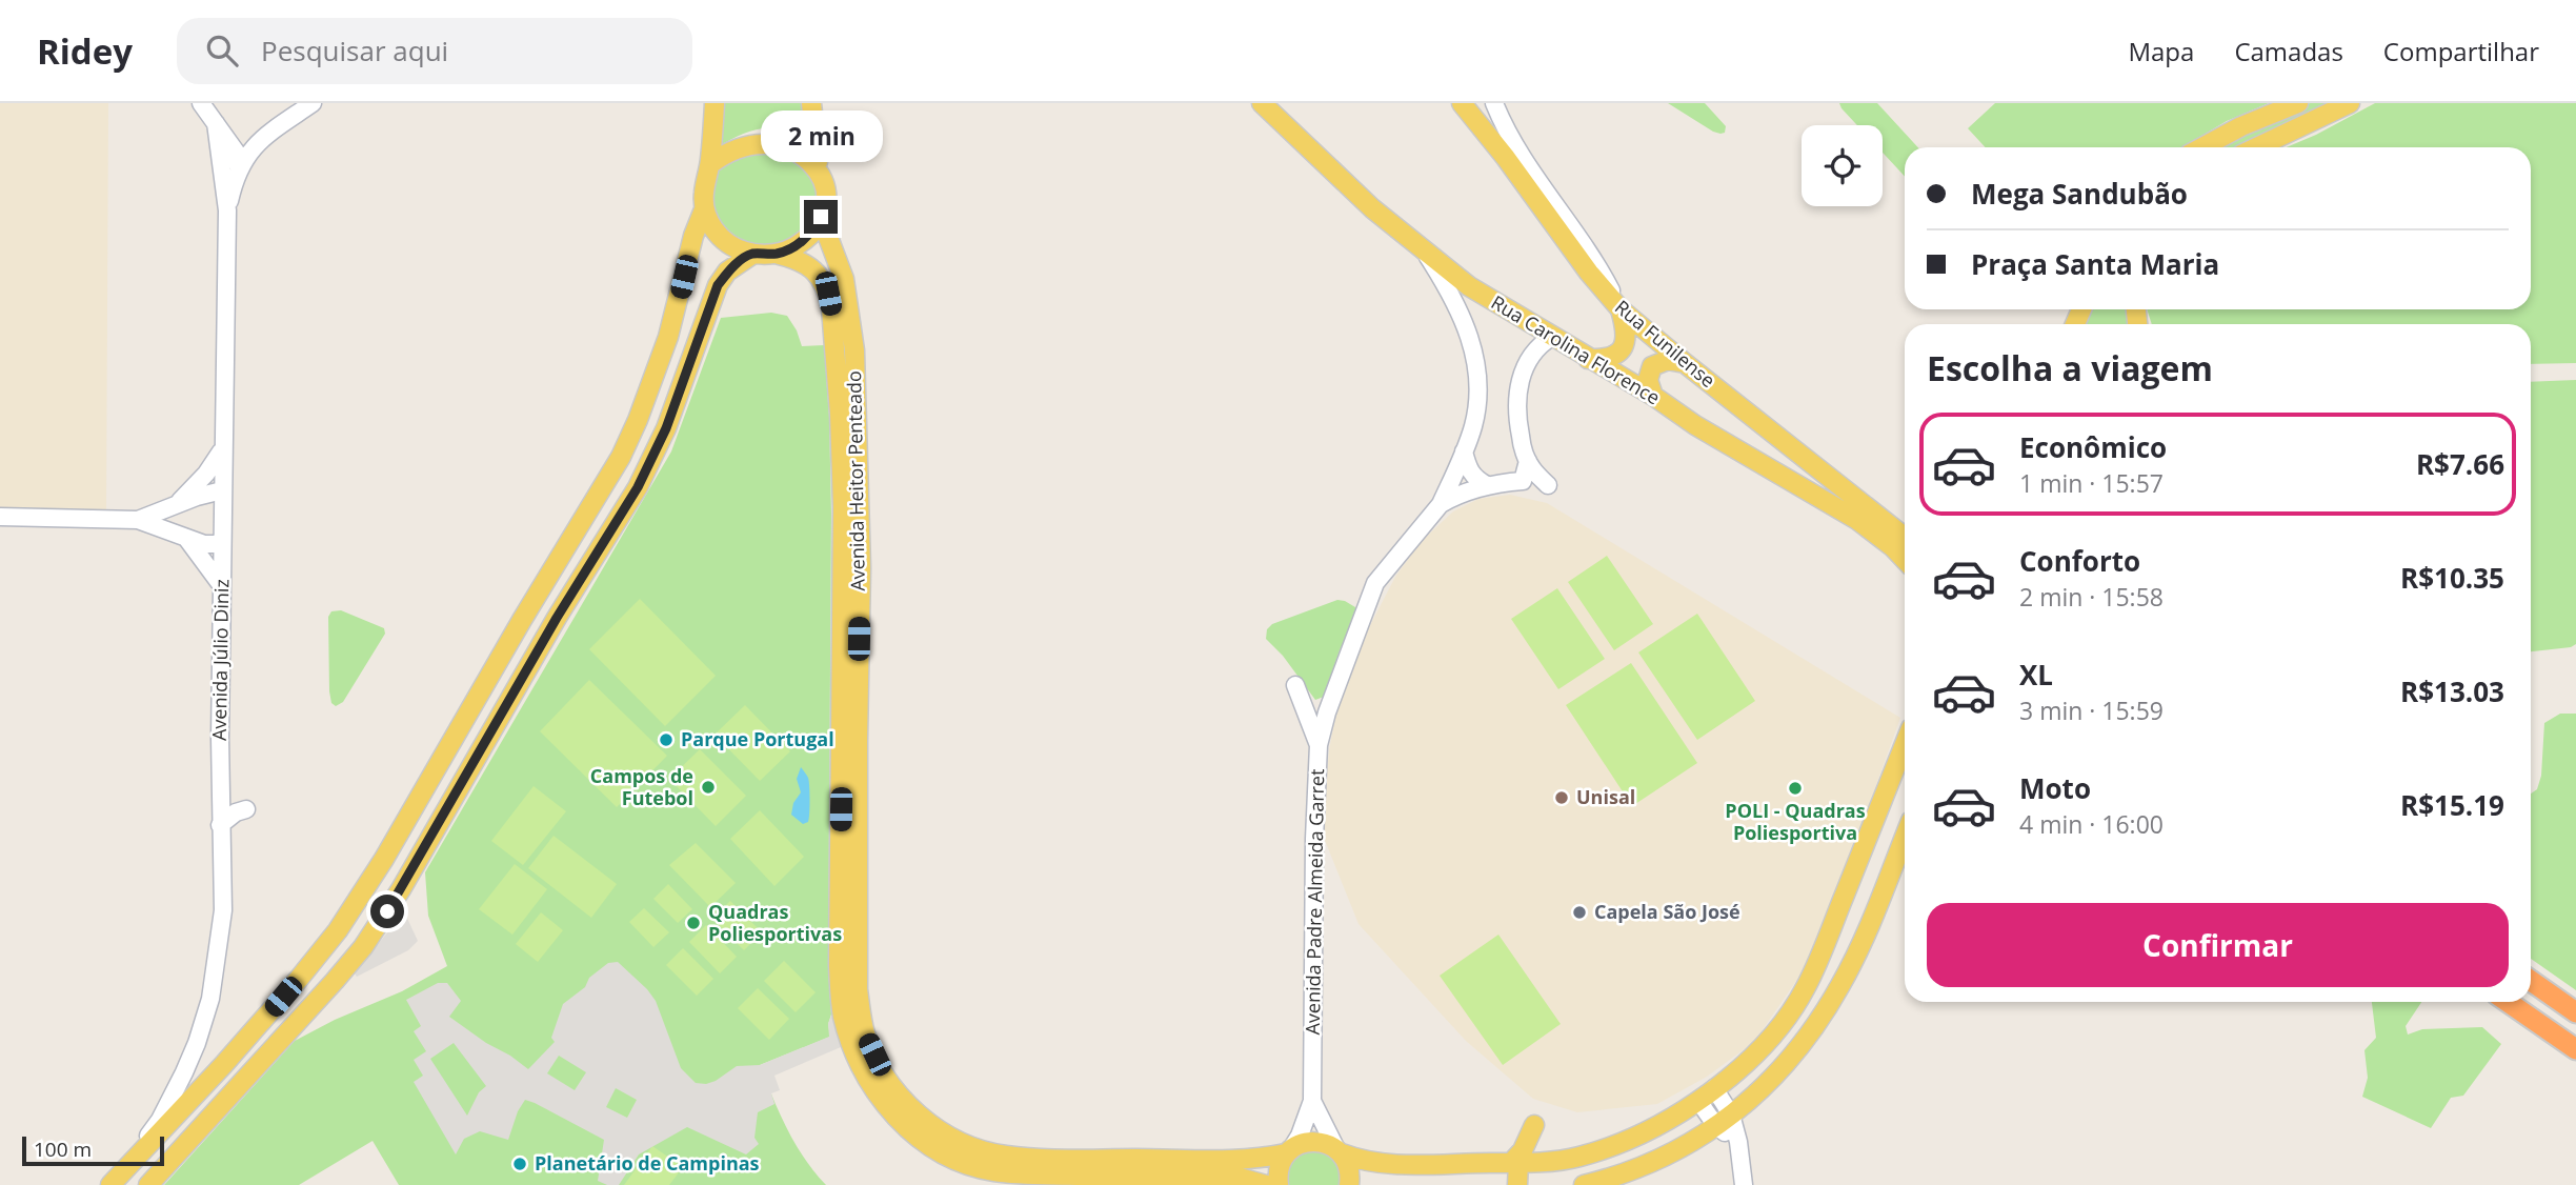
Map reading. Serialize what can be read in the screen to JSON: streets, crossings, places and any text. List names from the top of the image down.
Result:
{
  "streets": {
    "main road": [
      "Rua Funilense",
      "Rua Carolina Florence",
      "Avenida Heitor Penteado",
      "Avenida Júlio Diniz",
      "Avenida Padre Almeida Garret"
    ]
  },
  "crossings": [
    ["Avenida Heitor Penteado", "Avenida Padre Almeida Garret"]
  ],
  "places": [
    "Parque Portugal",
    "Campos de Futebol",
    "POLI - Quadras Poliesportiva",
    "Unisal",
    "Capela São José",
    "Quadras Poliesportivas",
    "Planetário de Campinas"
  ],
  "scale_bar": "100 m",
  "page": {
    "header": "Ridey",
    "search": "Pesquisar aqui",
    "nav": ["Mapa", "Camadas", "Compartilhar"],
    "bubble": "2 min",
    "banner": ["Mega Sandubão", "Praça Santa Maria"],
    "heading": "Escolha a viagem",
    "list": [
      {
        "name": "Econômico",
        "note": "1 min · 15:57",
        "value": "R$7.66"
      },
      {
        "name": "Conforto",
        "note": "2 min · 15:58",
        "value": "R$10.35"
      },
      {
        "name": "XL",
        "note": "3 min · 15:59",
        "value": "R$13.03"
      },
      {
        "name": "Moto",
        "note": "4 min · 16:00",
        "value": "R$15.19"
      }
    ],
    "buttons": "Confirmar",
    "scale": "100 m"
  }
}
